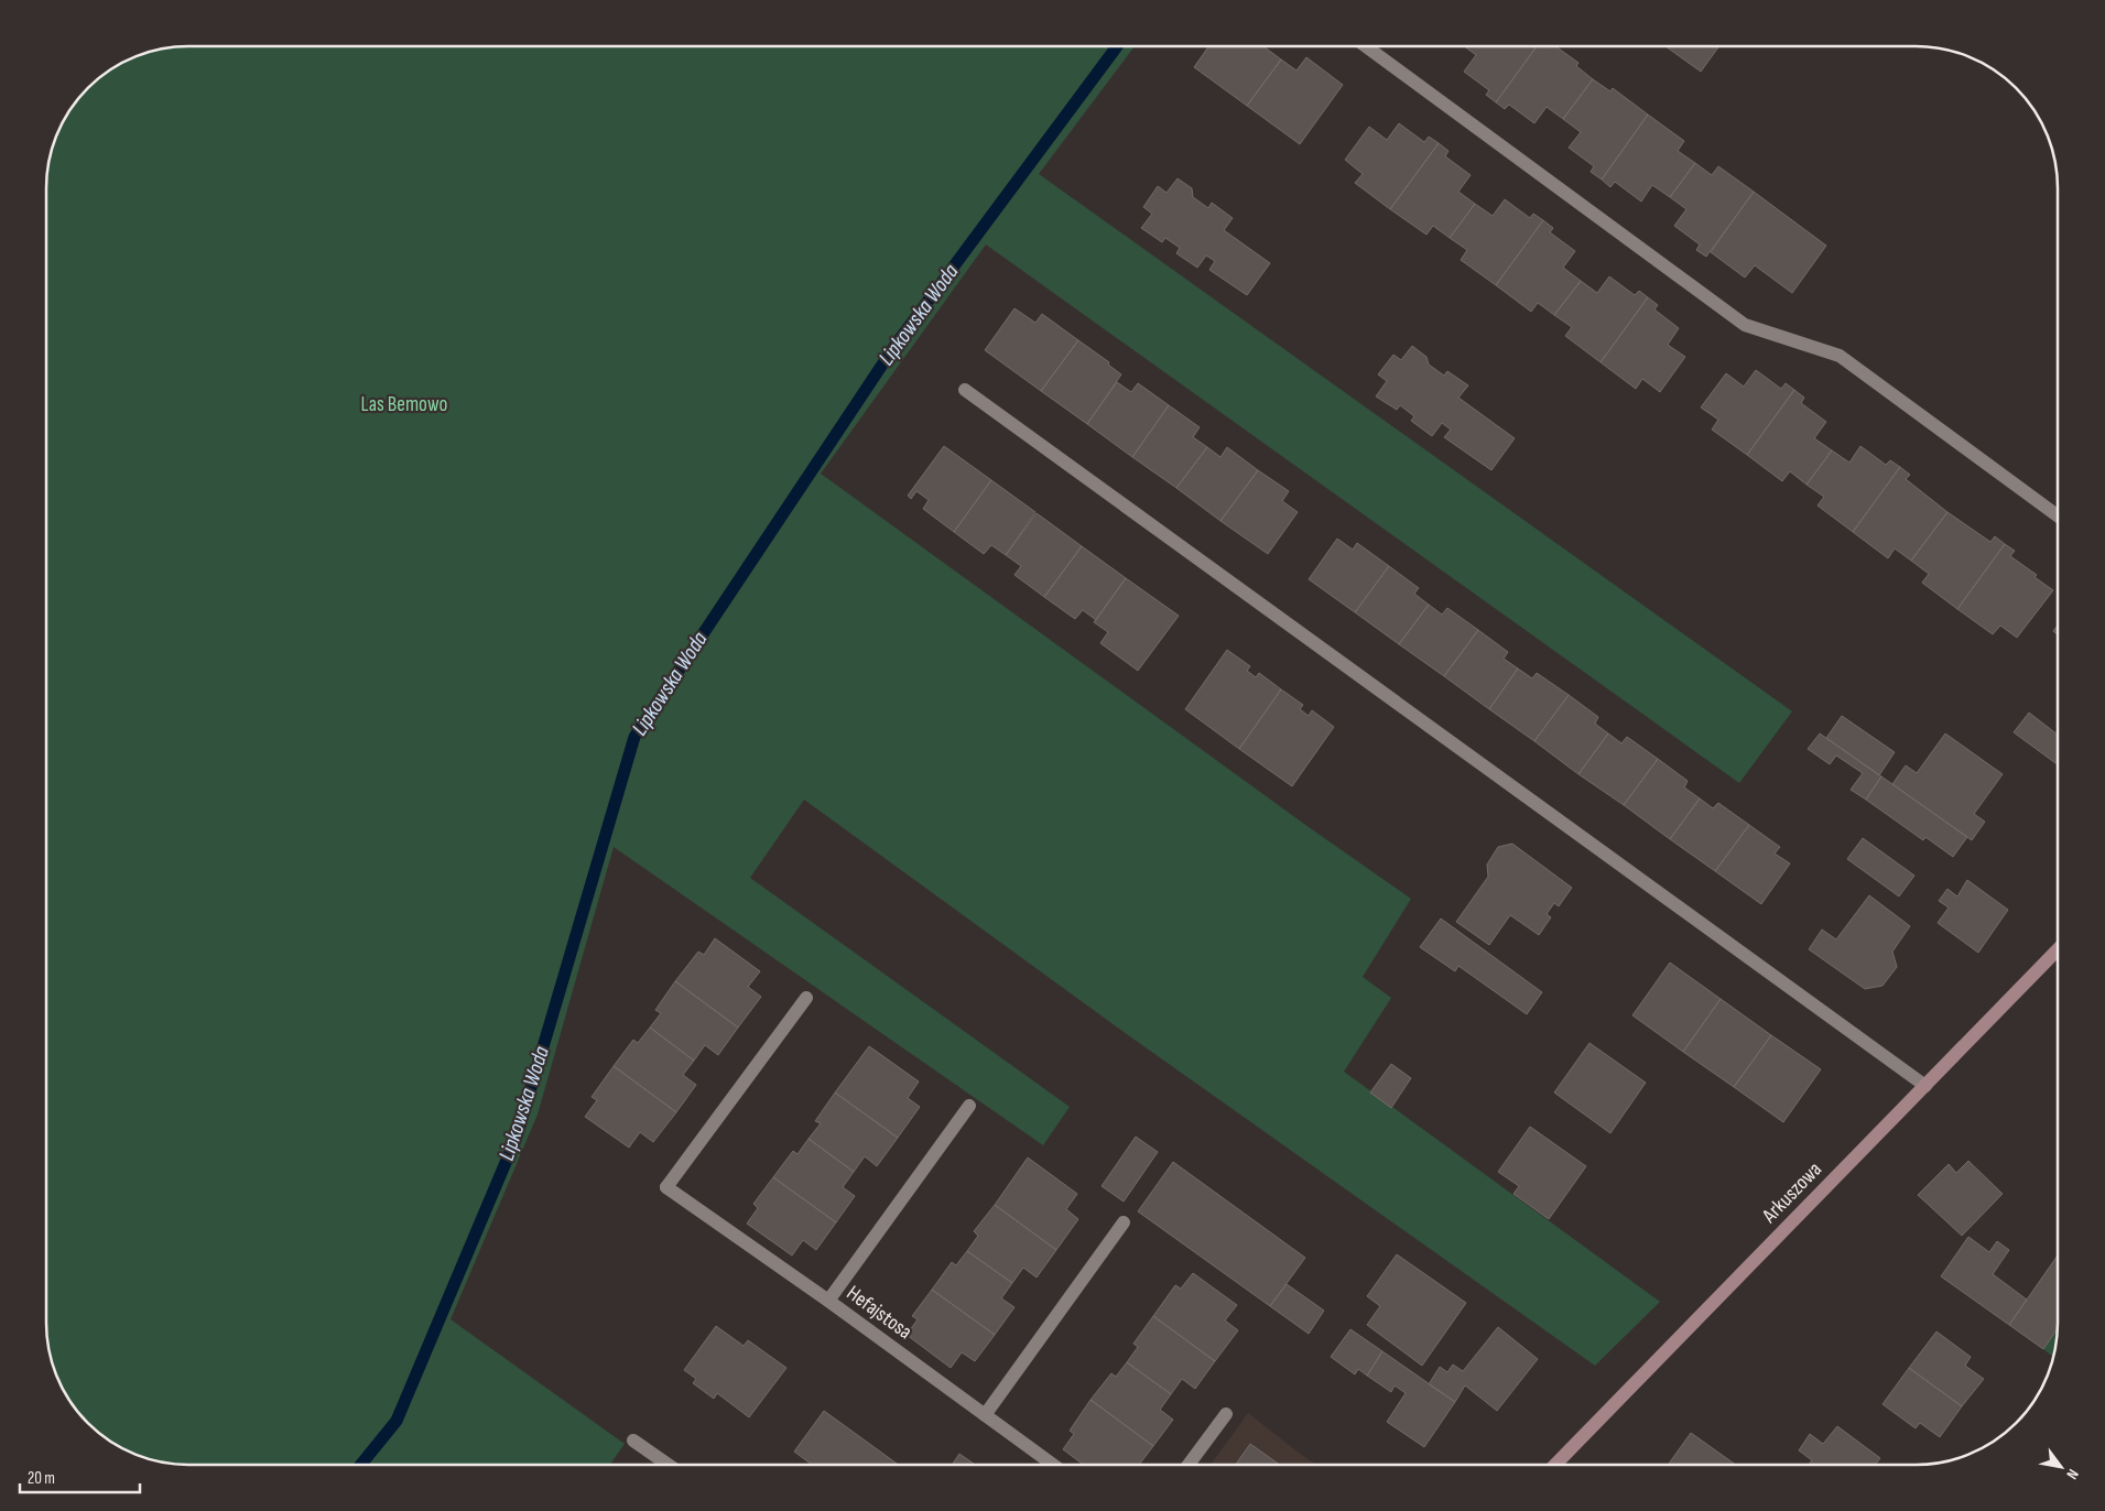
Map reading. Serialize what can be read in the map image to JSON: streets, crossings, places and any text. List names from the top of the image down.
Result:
{
  "streets": {
    "main road": ["Arkuszowa"],
    "street": ["Hefajstosa"]
  },
  "water": ["Lipkowska Woda"],
  "parks": ["Las Bemowo"],
  "scale_bar": "20 m",
  "north": "bottom right"
}
